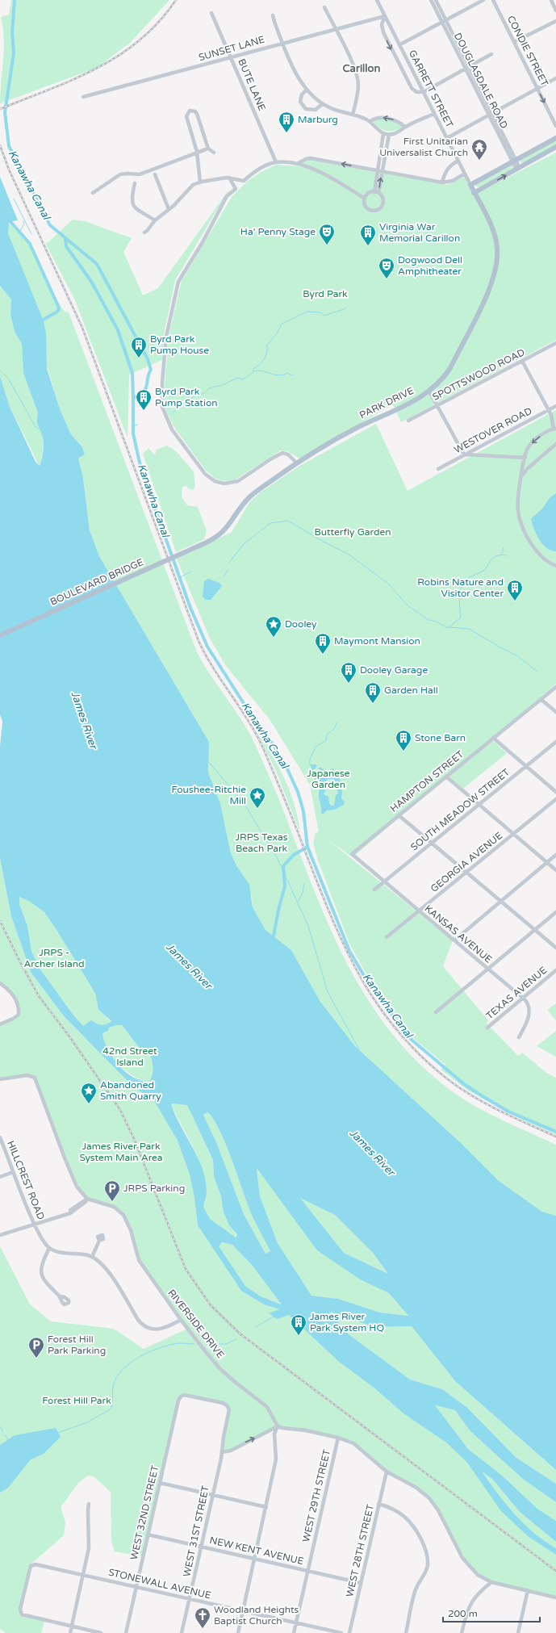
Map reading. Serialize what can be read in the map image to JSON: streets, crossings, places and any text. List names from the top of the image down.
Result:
{
  "streets": {
    "main road": ["PARK DRIVE", "BOULEVARD BRIDGE"],
    "street": [
      "SUNSET LANE",
      "CONDIE STREET",
      "DOUGLASDALE ROAD",
      "BUTE LANE",
      "GARRETT STREET",
      "SPOTTSWOOD ROAD",
      "WESTOVER ROAD",
      "HAMPTON STREET",
      "SOUTH MEADOW STREET",
      "GEORGIA AVENUE",
      "KANSAS AVENUE",
      "TEXAS AVENUE",
      "HILLCREST ROAD",
      "RIVERSIDE DRIVE",
      "WEST 29TH STREET",
      "WEST 32ND STREET",
      "WEST 31ST STREET",
      "NEW KENT AVENUE",
      "WEST 28TH STREET",
      "STONEWALL AVENUE"
    ]
  },
  "crossings": [
    ["SUNSET LANE", "BUTE LANE"],
    ["SUNSET LANE", "GARRETT STREET"],
    ["GARRETT STREET", "PARK DRIVE"],
    ["PARK DRIVE", "BOULEVARD BRIDGE"],
    ["HAMPTON STREET", "KANSAS AVENUE"],
    ["SOUTH MEADOW STREET", "KANSAS AVENUE"],
    ["GEORGIA AVENUE", "KANSAS AVENUE"],
    ["KANSAS AVENUE", "TEXAS AVENUE"],
    ["WEST 29TH STREET", "NEW KENT AVENUE"],
    ["WEST 29TH STREET", "STONEWALL AVENUE"],
    ["WEST 32ND STREET", "WEST 31ST STREET"],
    ["WEST 32ND STREET", "NEW KENT AVENUE"],
    ["WEST 32ND STREET", "STONEWALL AVENUE"],
    ["WEST 31ST STREET", "NEW KENT AVENUE"],
    ["WEST 31ST STREET", "STONEWALL AVENUE"],
    ["NEW KENT AVENUE", "WEST 28TH STREET"]
  ],
  "districts": ["Carillon"],
  "water": ["Kanawha Canal", "James River"],
  "parks": [
    "Byrd Park",
    "Butterfly Garden",
    "Japanese Garden",
    "JRPS Texas Beach Park",
    "JRPS - Archer Island",
    "42nd Street Island",
    "James River Park System Main Area",
    "Forest Hill Park"
  ],
  "places": {
    "building": [
      "Marburg",
      "Virginia War Memorial Carillon",
      "Byrd Park Pump House",
      "Byrd Park Pump Station",
      "Robins Nature and Visitor Center",
      "Maymont Mansion",
      "Dooley Garage",
      "Garden Hall",
      "Stone Barn",
      "James River Park System HQ"
    ],
    "temple": ["First Unitarian Universalist Church"],
    "theatre": ["Ha' Penny Stage", "Dogwood Dell Amphitheater"],
    "place": ["Dooley", "Foushee-Ritchie Mill", "Abandoned Smith Quarry"],
    "parking": ["JRPS Parking", "Forest Hill Park Parking"],
    "church": ["Woodland Heights Baptist Church"]
  },
  "scale_bar": "200 m"
}
